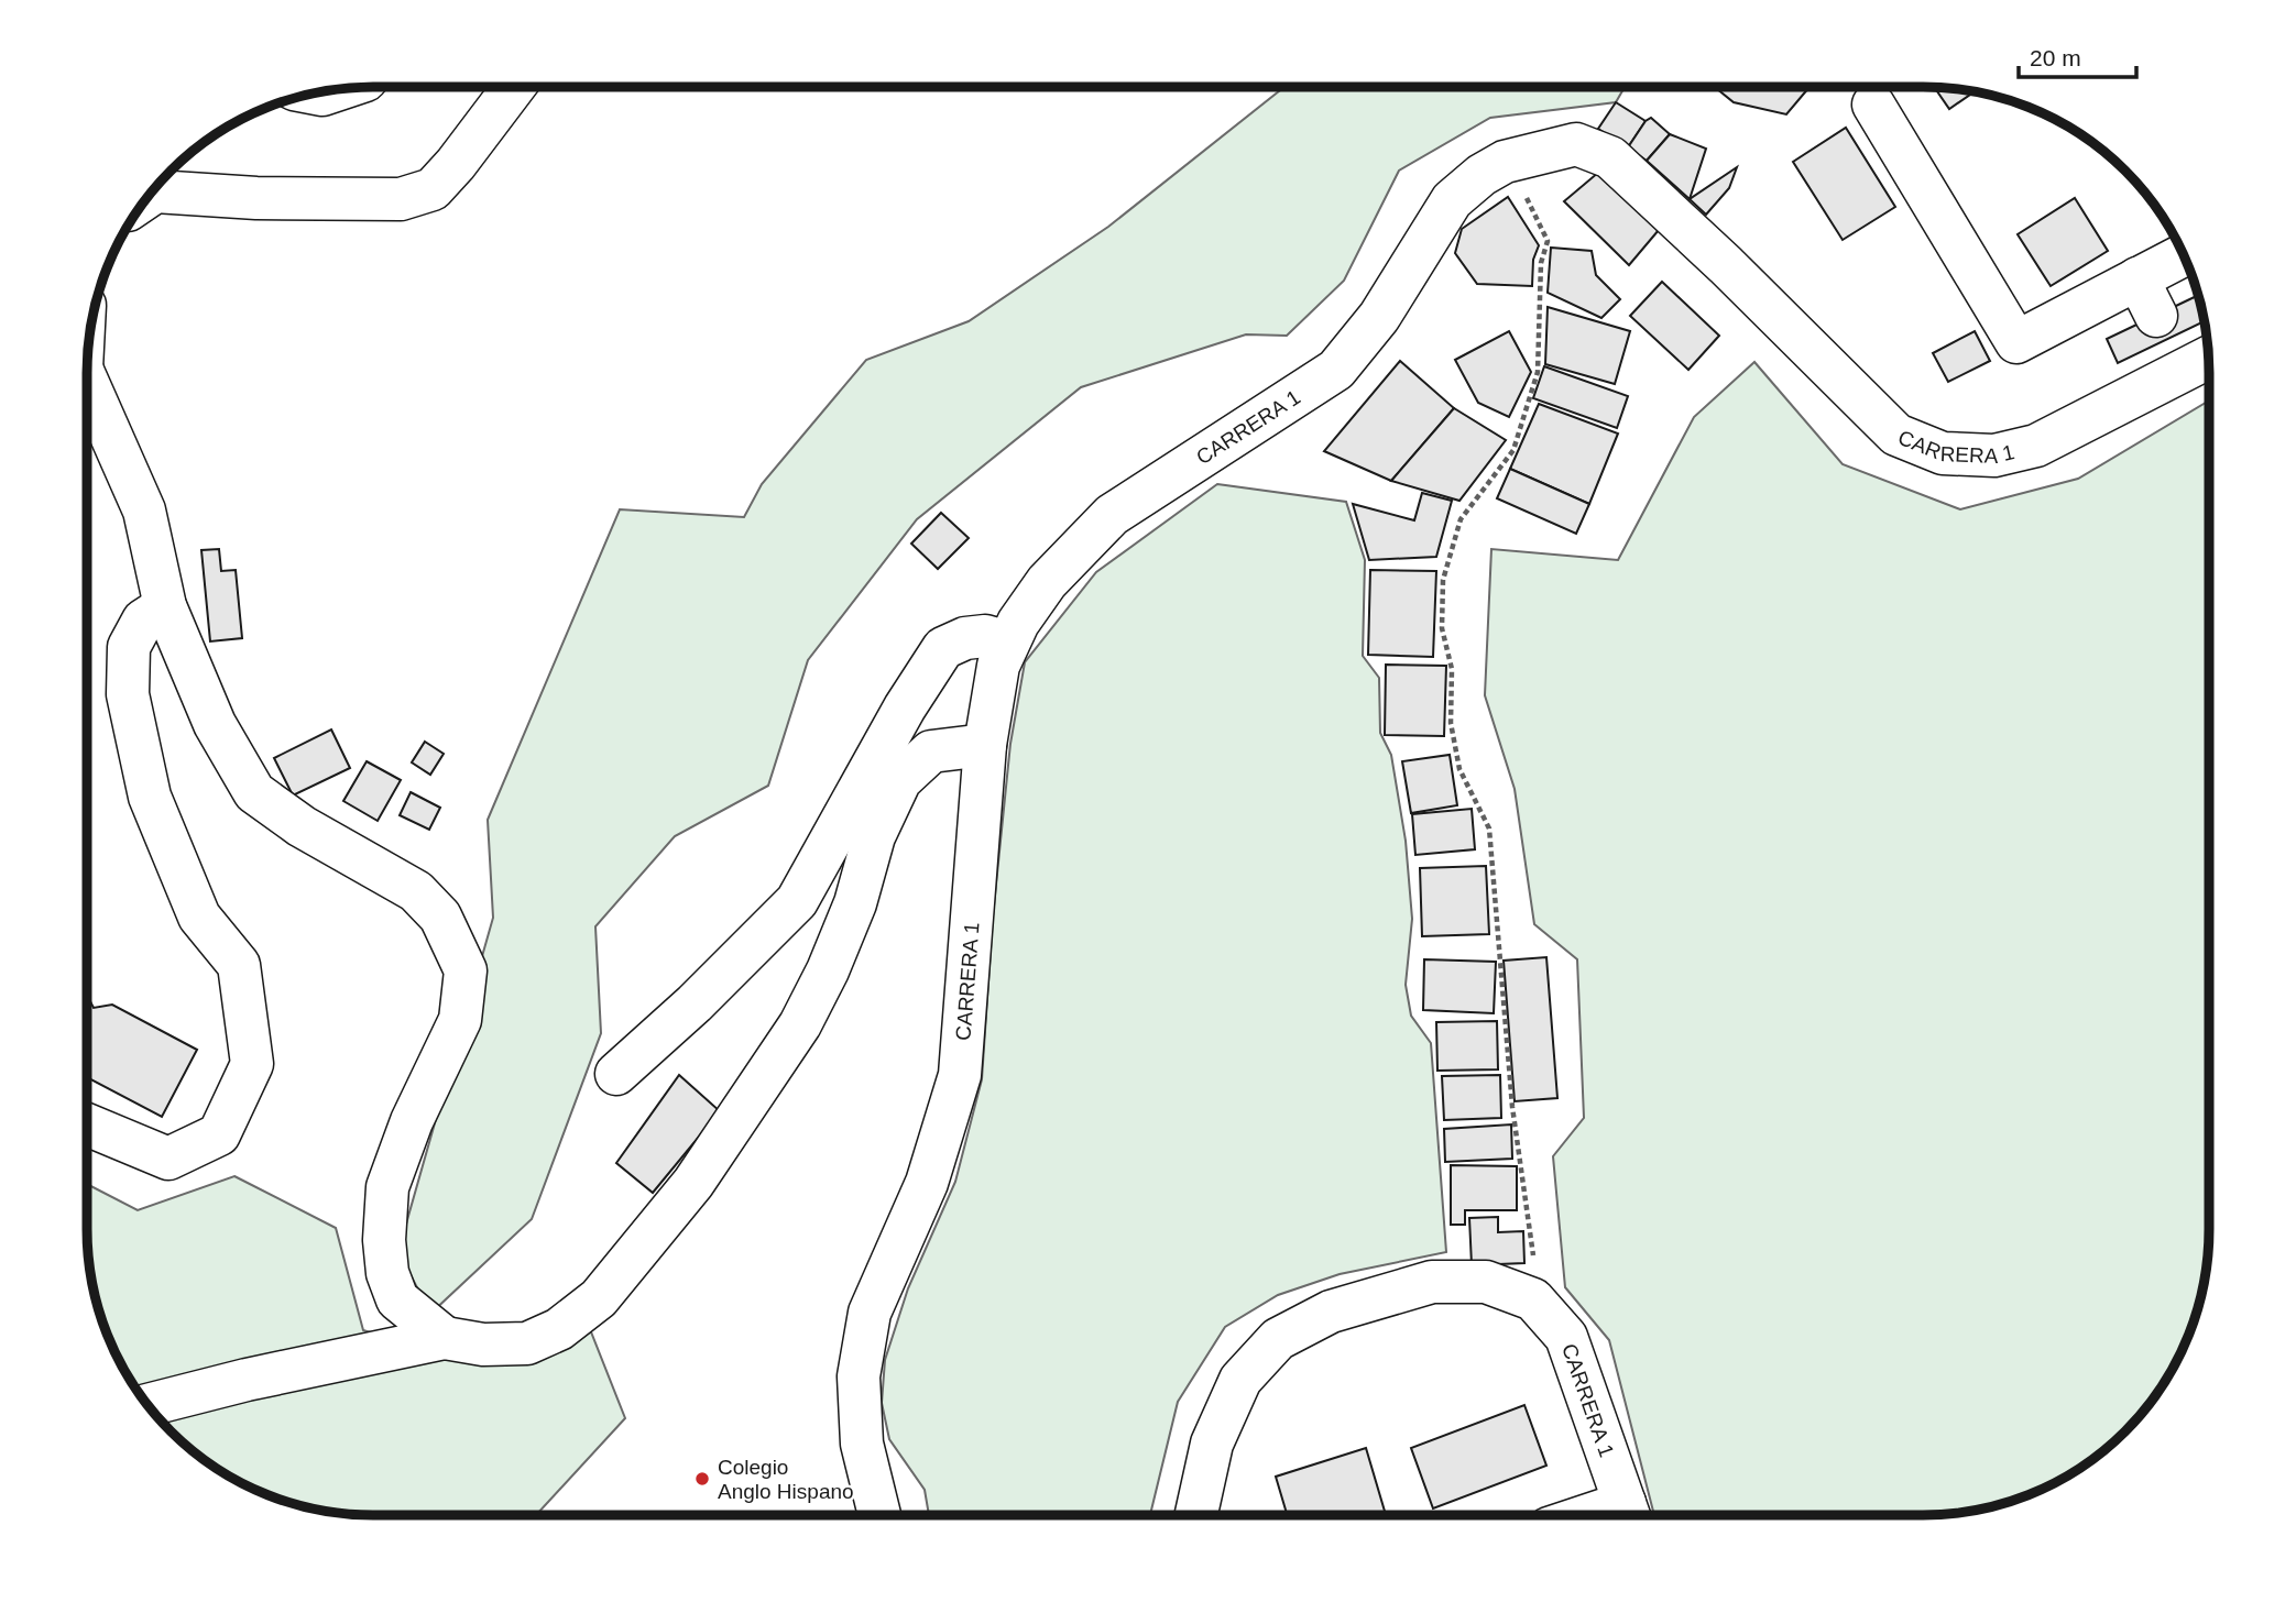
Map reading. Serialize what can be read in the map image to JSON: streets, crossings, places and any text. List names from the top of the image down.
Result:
{
  "streets": {
    "street": ["CARRERA 1"]
  },
  "places": ["Colegio Anglo Hispano"],
  "scale_bar": "20 m"
}
